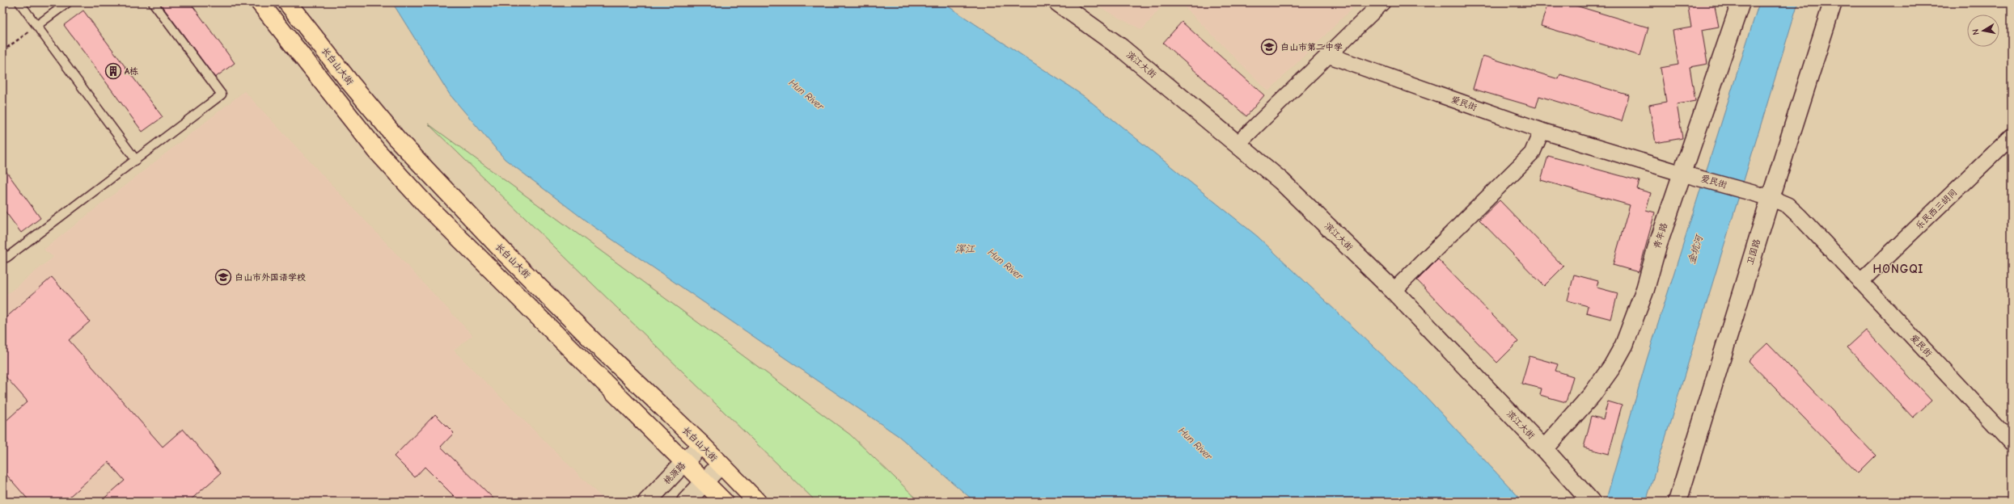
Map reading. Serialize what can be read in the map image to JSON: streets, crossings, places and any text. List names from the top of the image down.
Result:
{
  "streets": {
    "main road": ["长白山大街"],
    "street": [
      "滨江大街",
      "爱民街",
      "乐民西三胡同",
      "青年路",
      "卫国路",
      "桃源路"
    ]
  },
  "crossings": [
    ["滨江大街", "青年路"],
    ["长白山大街", "桃源路"],
    ["爱民街", "乐民西三胡同"],
    ["爱民街", "青年路"],
    ["爱民街", "卫国路"]
  ],
  "districts": ["HONGQI"],
  "water": ["Hun River", "浑江", "金坑河"],
  "places": {
    "school or university": ["白山市第二中学", "白山市外国语学校"],
    "building": ["A栋"]
  },
  "north": "left"
}
